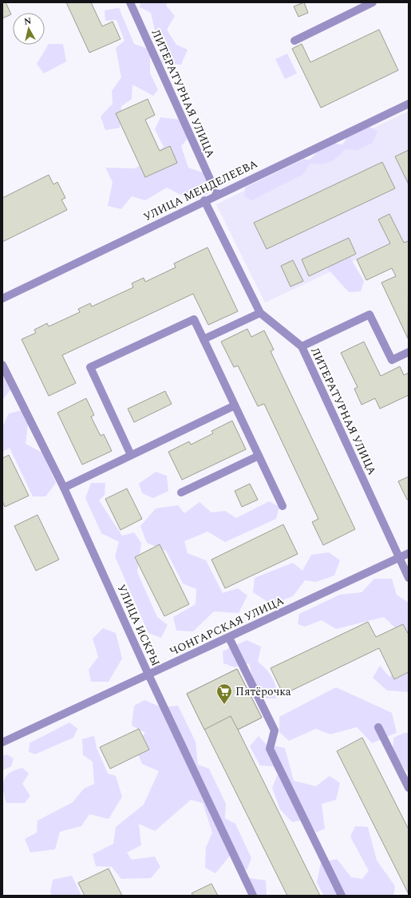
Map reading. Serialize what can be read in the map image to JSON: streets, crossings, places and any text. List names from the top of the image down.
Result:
{
  "streets": {
    "street": [
      "ЛИТЕРАТУРНАЯ УЛИЦА",
      "УЛИЦА МЕНДЕЛЕЕВА",
      "УЛИЦА ИСКРЫ",
      "ЧОНГАРСКАЯ УЛИЦА"
    ]
  },
  "crossings": [
    ["ЛИТЕРАТУРНАЯ УЛИЦА", "УЛИЦА МЕНДЕЛЕЕВА"],
    ["ЛИТЕРАТУРНАЯ УЛИЦА", "ЧОНГАРСКАЯ УЛИЦА"],
    ["УЛИЦА ИСКРЫ", "ЧОНГАРСКАЯ УЛИЦА"]
  ],
  "places": {
    "supermarket": ["Пятёрочка"]
  },
  "north": "top"
}
